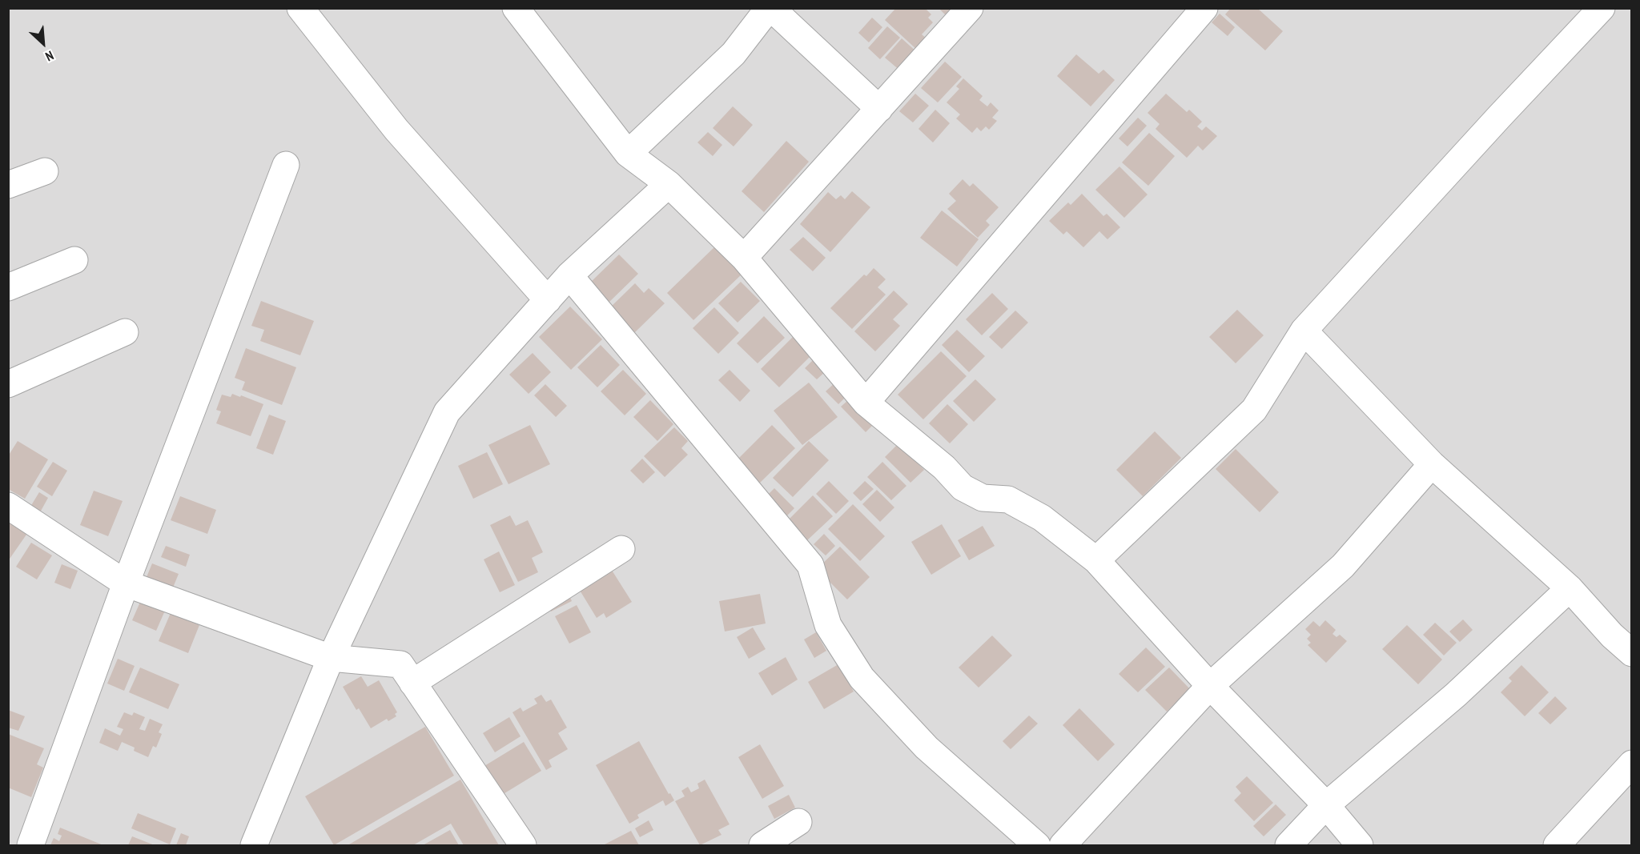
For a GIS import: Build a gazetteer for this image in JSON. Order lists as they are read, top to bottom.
{
  "north": "bottom right"
}
